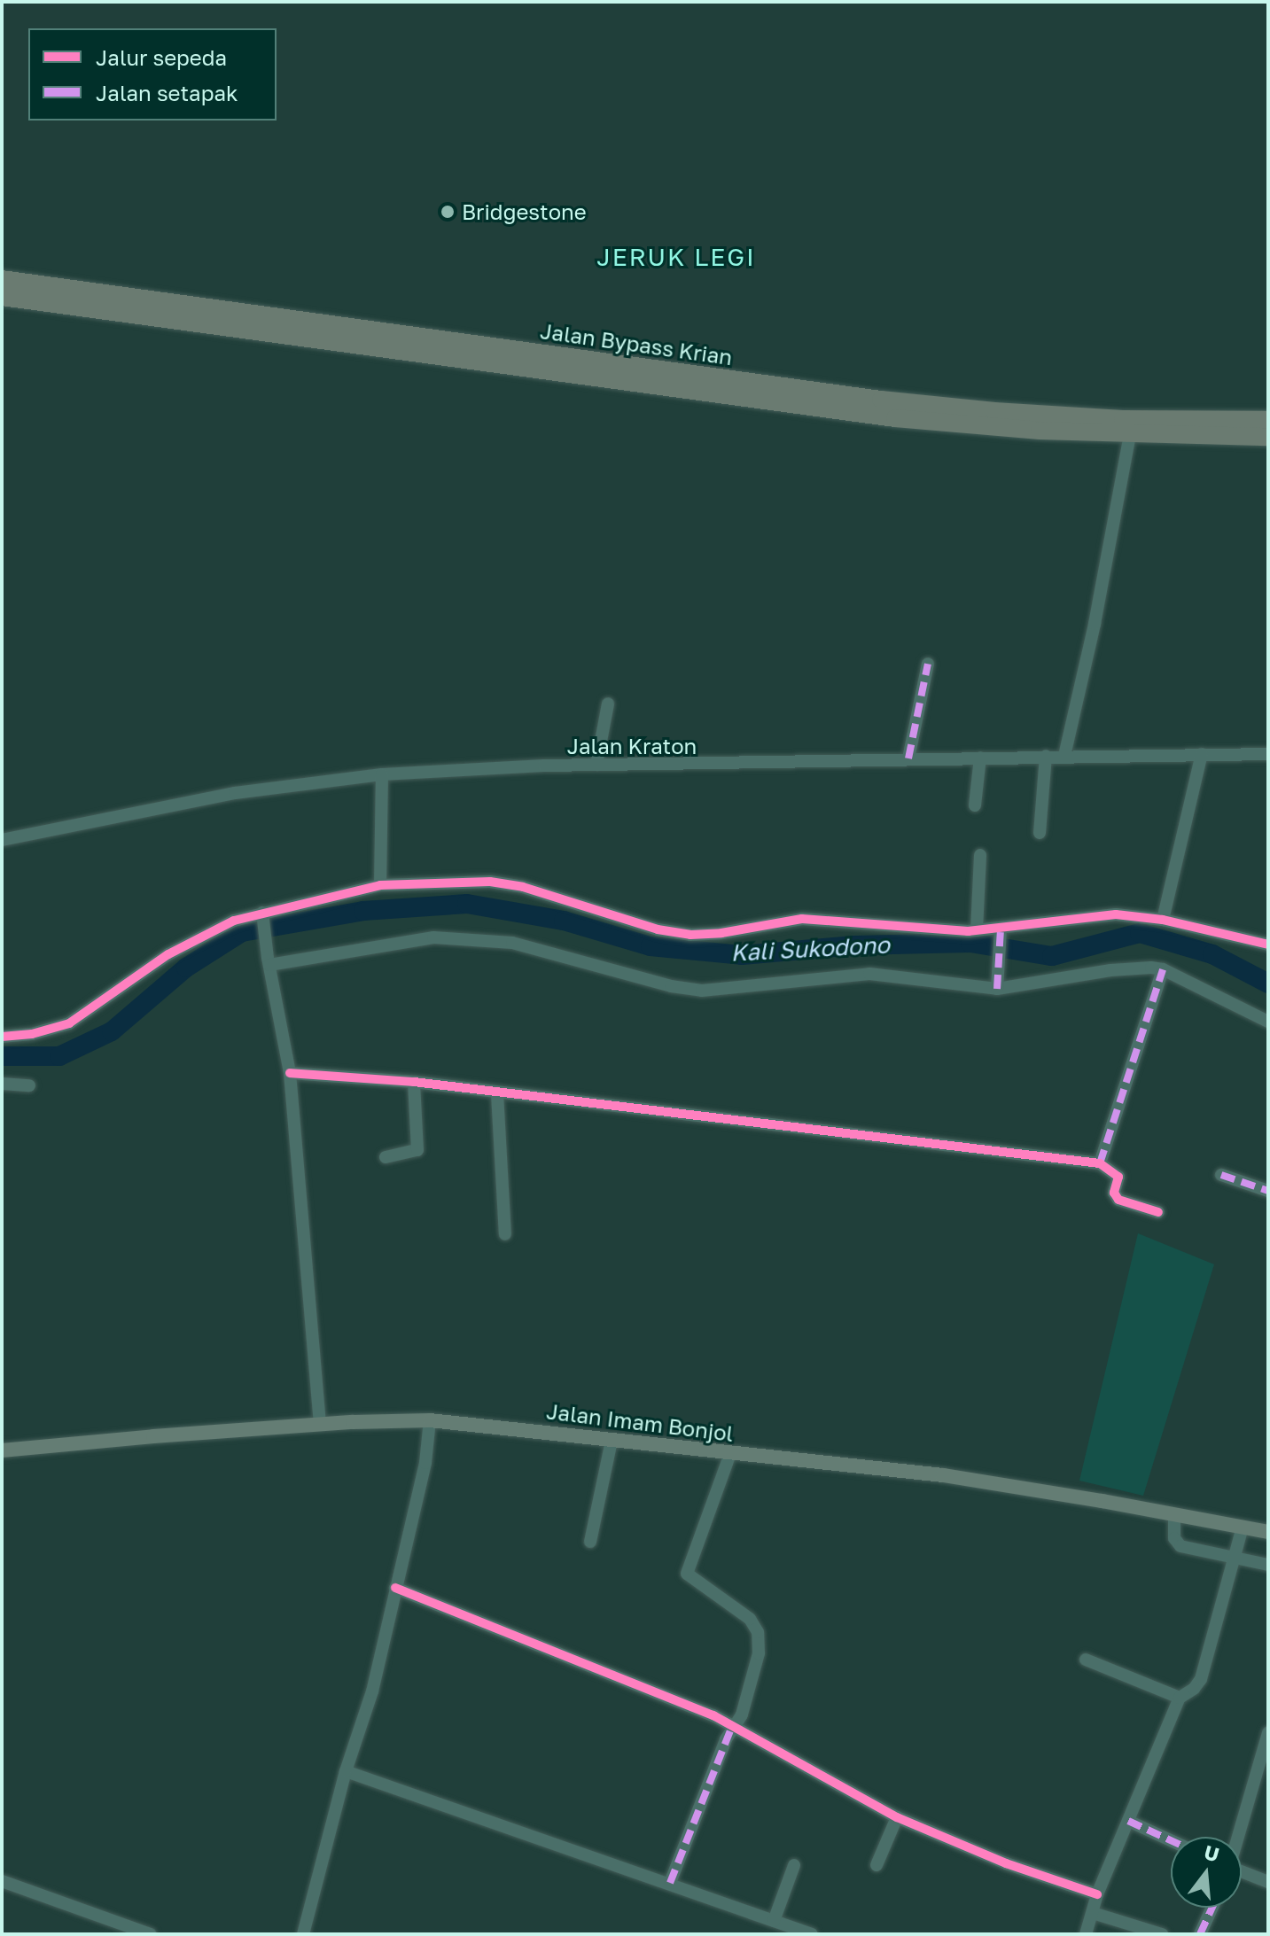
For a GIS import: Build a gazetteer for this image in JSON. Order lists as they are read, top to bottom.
{
  "streets": {
    "highway": ["Jalan Bypass Krian"],
    "main road": ["Jalan Imam Bonjol"],
    "street": ["Jalan Kraton"]
  },
  "districts": ["JERUK LEGI"],
  "water": ["Kali Sukodono"],
  "places": ["Bridgestone"],
  "legend": ["Jalur sepeda", "Jalan setapak"],
  "north": "top"
}
